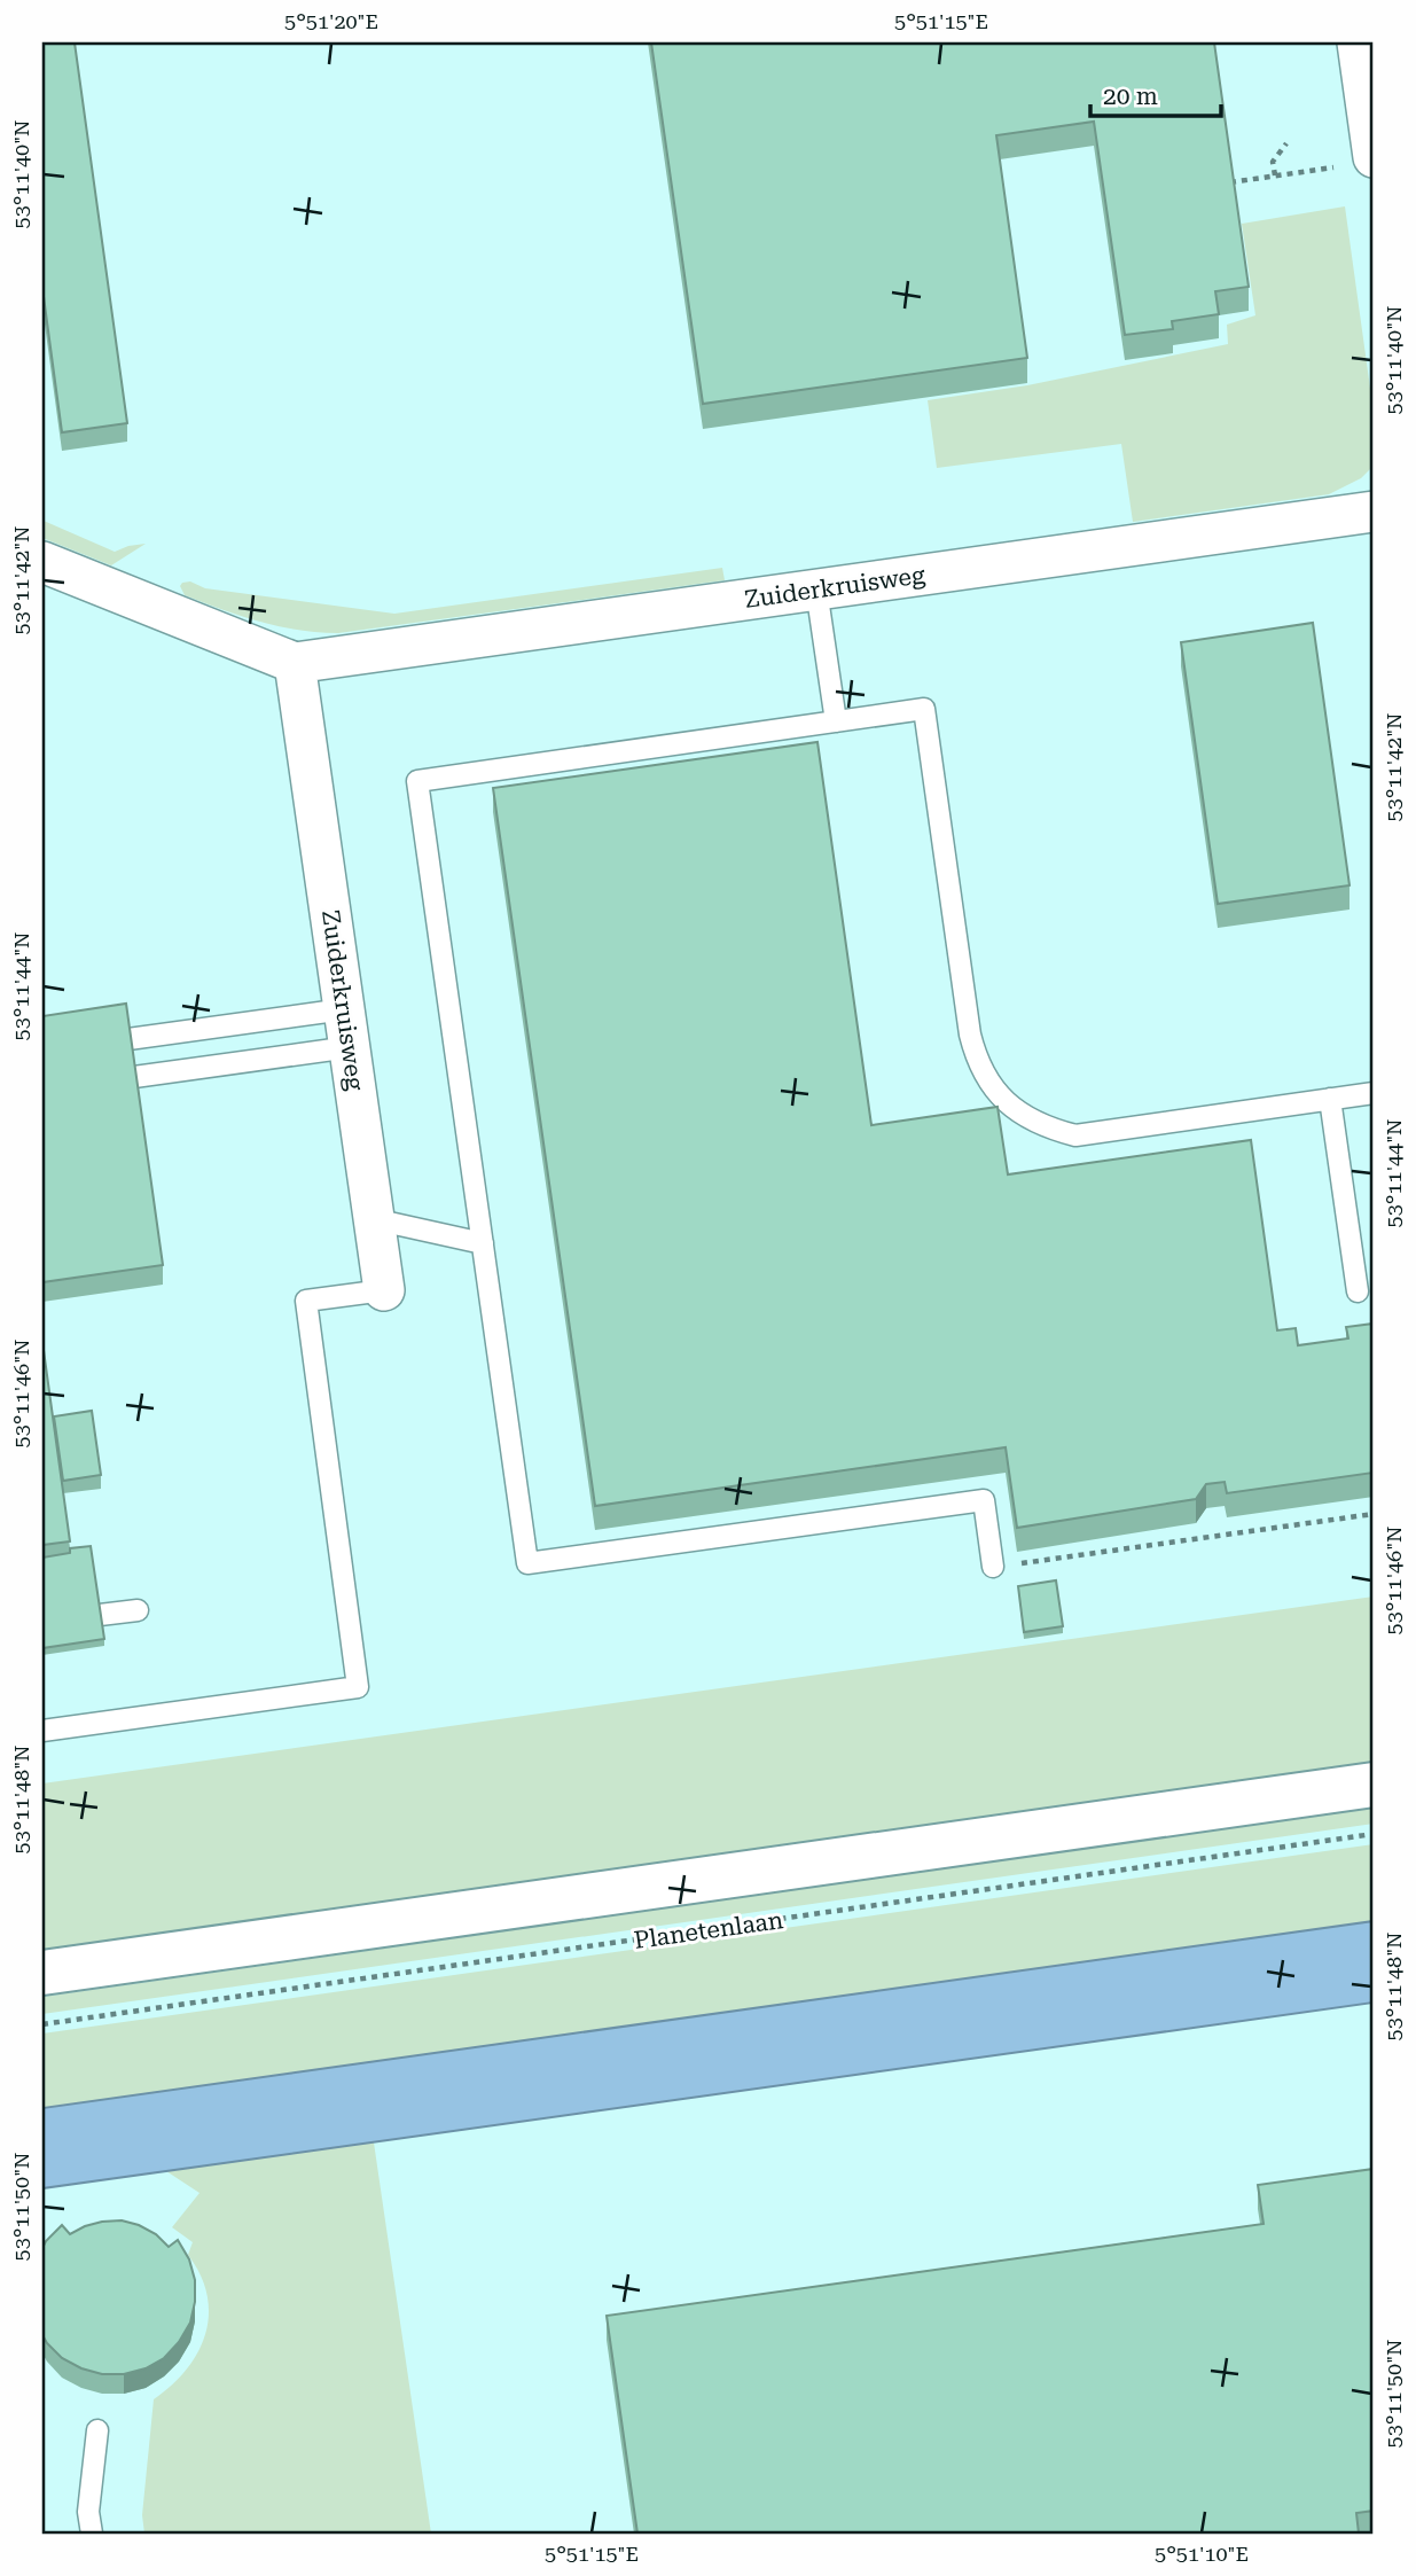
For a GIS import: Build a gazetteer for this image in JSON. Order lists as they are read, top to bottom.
{
  "streets": {
    "street": ["Zuiderkruisweg"],
    "path": ["Planetenlaan"]
  },
  "scale_bar": "20 m",
  "coordinates": [
    "5°51'20\"E",
    "5°51'15\"E",
    "53°11'40\"N",
    "53°11'42\"N",
    "53°11'44\"N",
    "53°11'46\"N",
    "53°11'48\"N",
    "53°11'50\"N",
    "5°51'10\"E"
  ]
}
